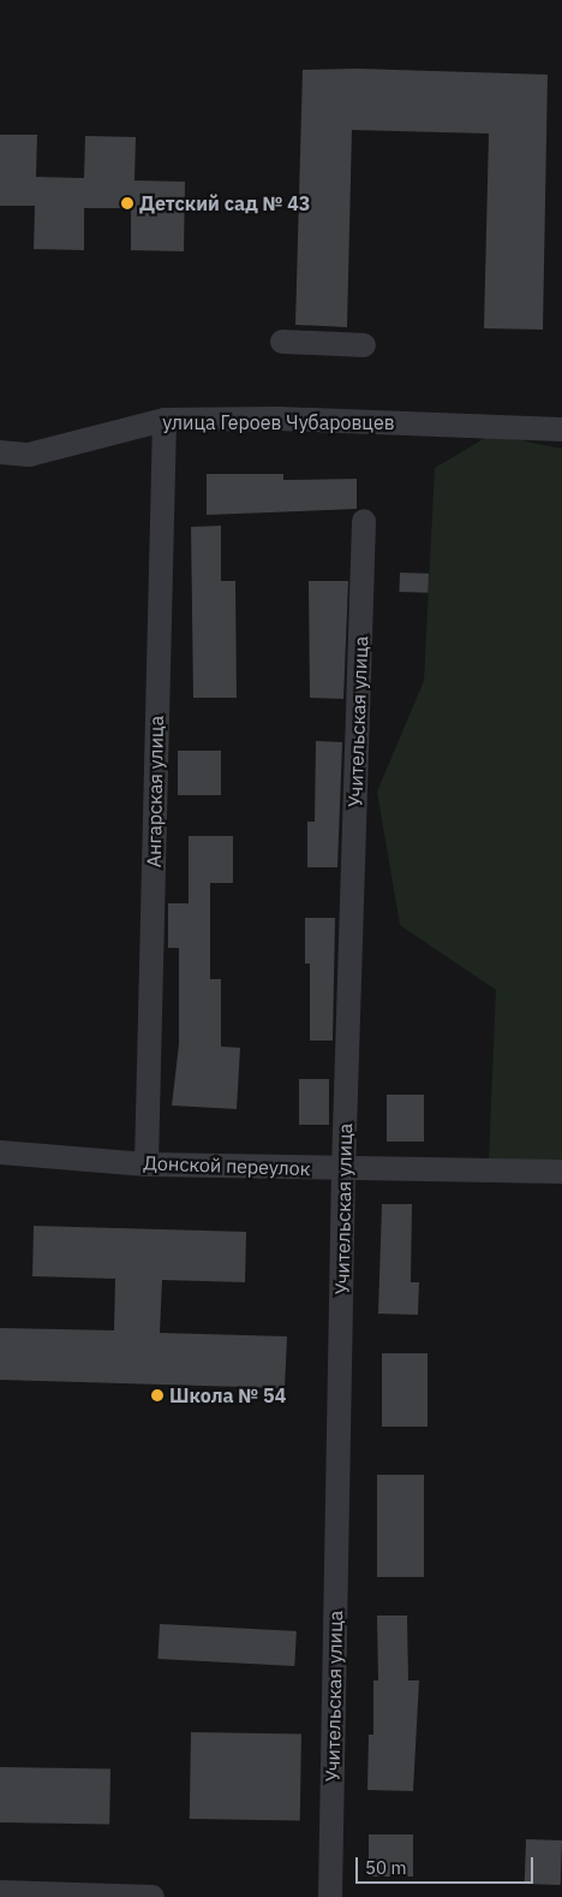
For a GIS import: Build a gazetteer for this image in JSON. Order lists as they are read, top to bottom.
{
  "streets": {
    "street": [
      "улица Героев Чубаровцев",
      "Учительская улица",
      "Ангарская улица",
      "Донской переулок"
    ]
  },
  "crossings": [
    ["улица Героев Чубаровцев", "Ангарская улица"],
    ["Учительская улица", "Донской переулок"],
    ["Ангарская улица", "Донской переулок"]
  ],
  "places": ["Детский сад № 43", "Школа № 54"],
  "scale_bar": "50 m"
}
